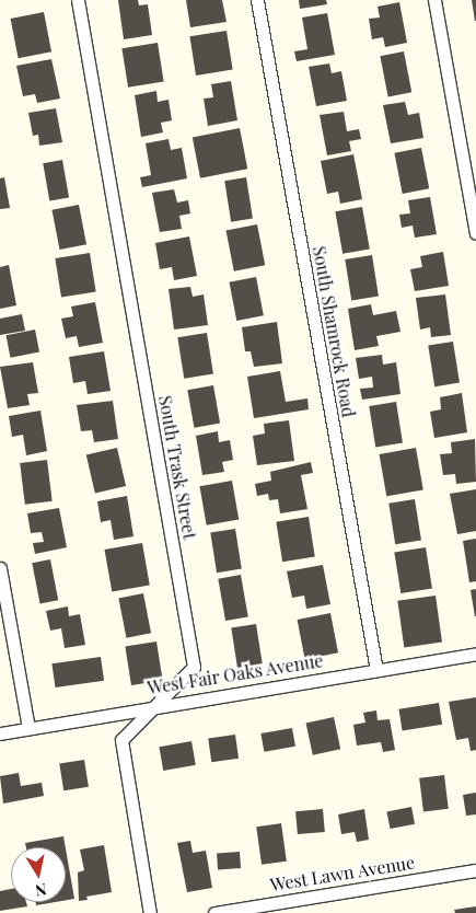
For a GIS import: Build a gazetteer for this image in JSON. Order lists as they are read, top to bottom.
{
  "streets": {
    "street": [
      "South Shamrock Road",
      "South Trask Street",
      "West Fair Oaks Avenue",
      "West Lawn Avenue"
    ]
  },
  "crossings": [
    ["South Shamrock Road", "West Fair Oaks Avenue"],
    ["South Trask Street", "West Fair Oaks Avenue"]
  ],
  "north": "bottom"
}
